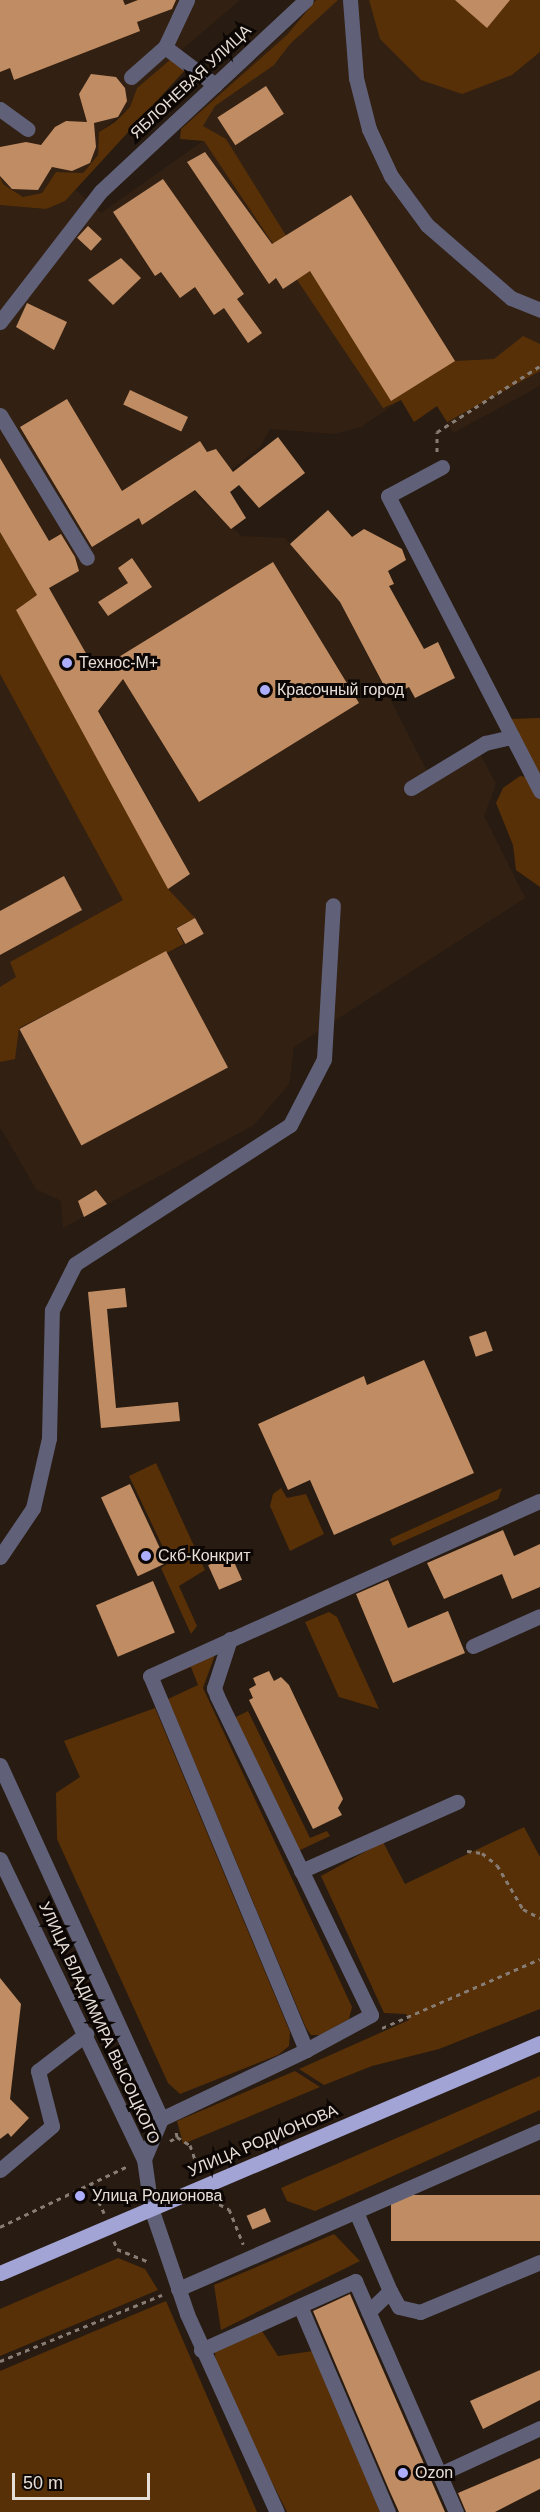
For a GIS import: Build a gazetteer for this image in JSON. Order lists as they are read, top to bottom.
{
  "streets": {
    "main road": ["УЛИЦА РОДИОНОВА"],
    "street": ["ЯБЛОНЕВАЯ УЛИЦА", "УЛИЦА ВЛАДИМИРА ВЫСОЦКОГО"]
  },
  "crossings": [
    ["УЛИЦА ВЛАДИМИРА ВЫСОЦКОГО", "УЛИЦА РОДИОНОВА"]
  ],
  "places": [
    "Технос-М+",
    "Красочный город",
    "Скб-Конкрит",
    "Улица Родионова",
    "Ozon"
  ],
  "scale_bar": "50 m"
}
